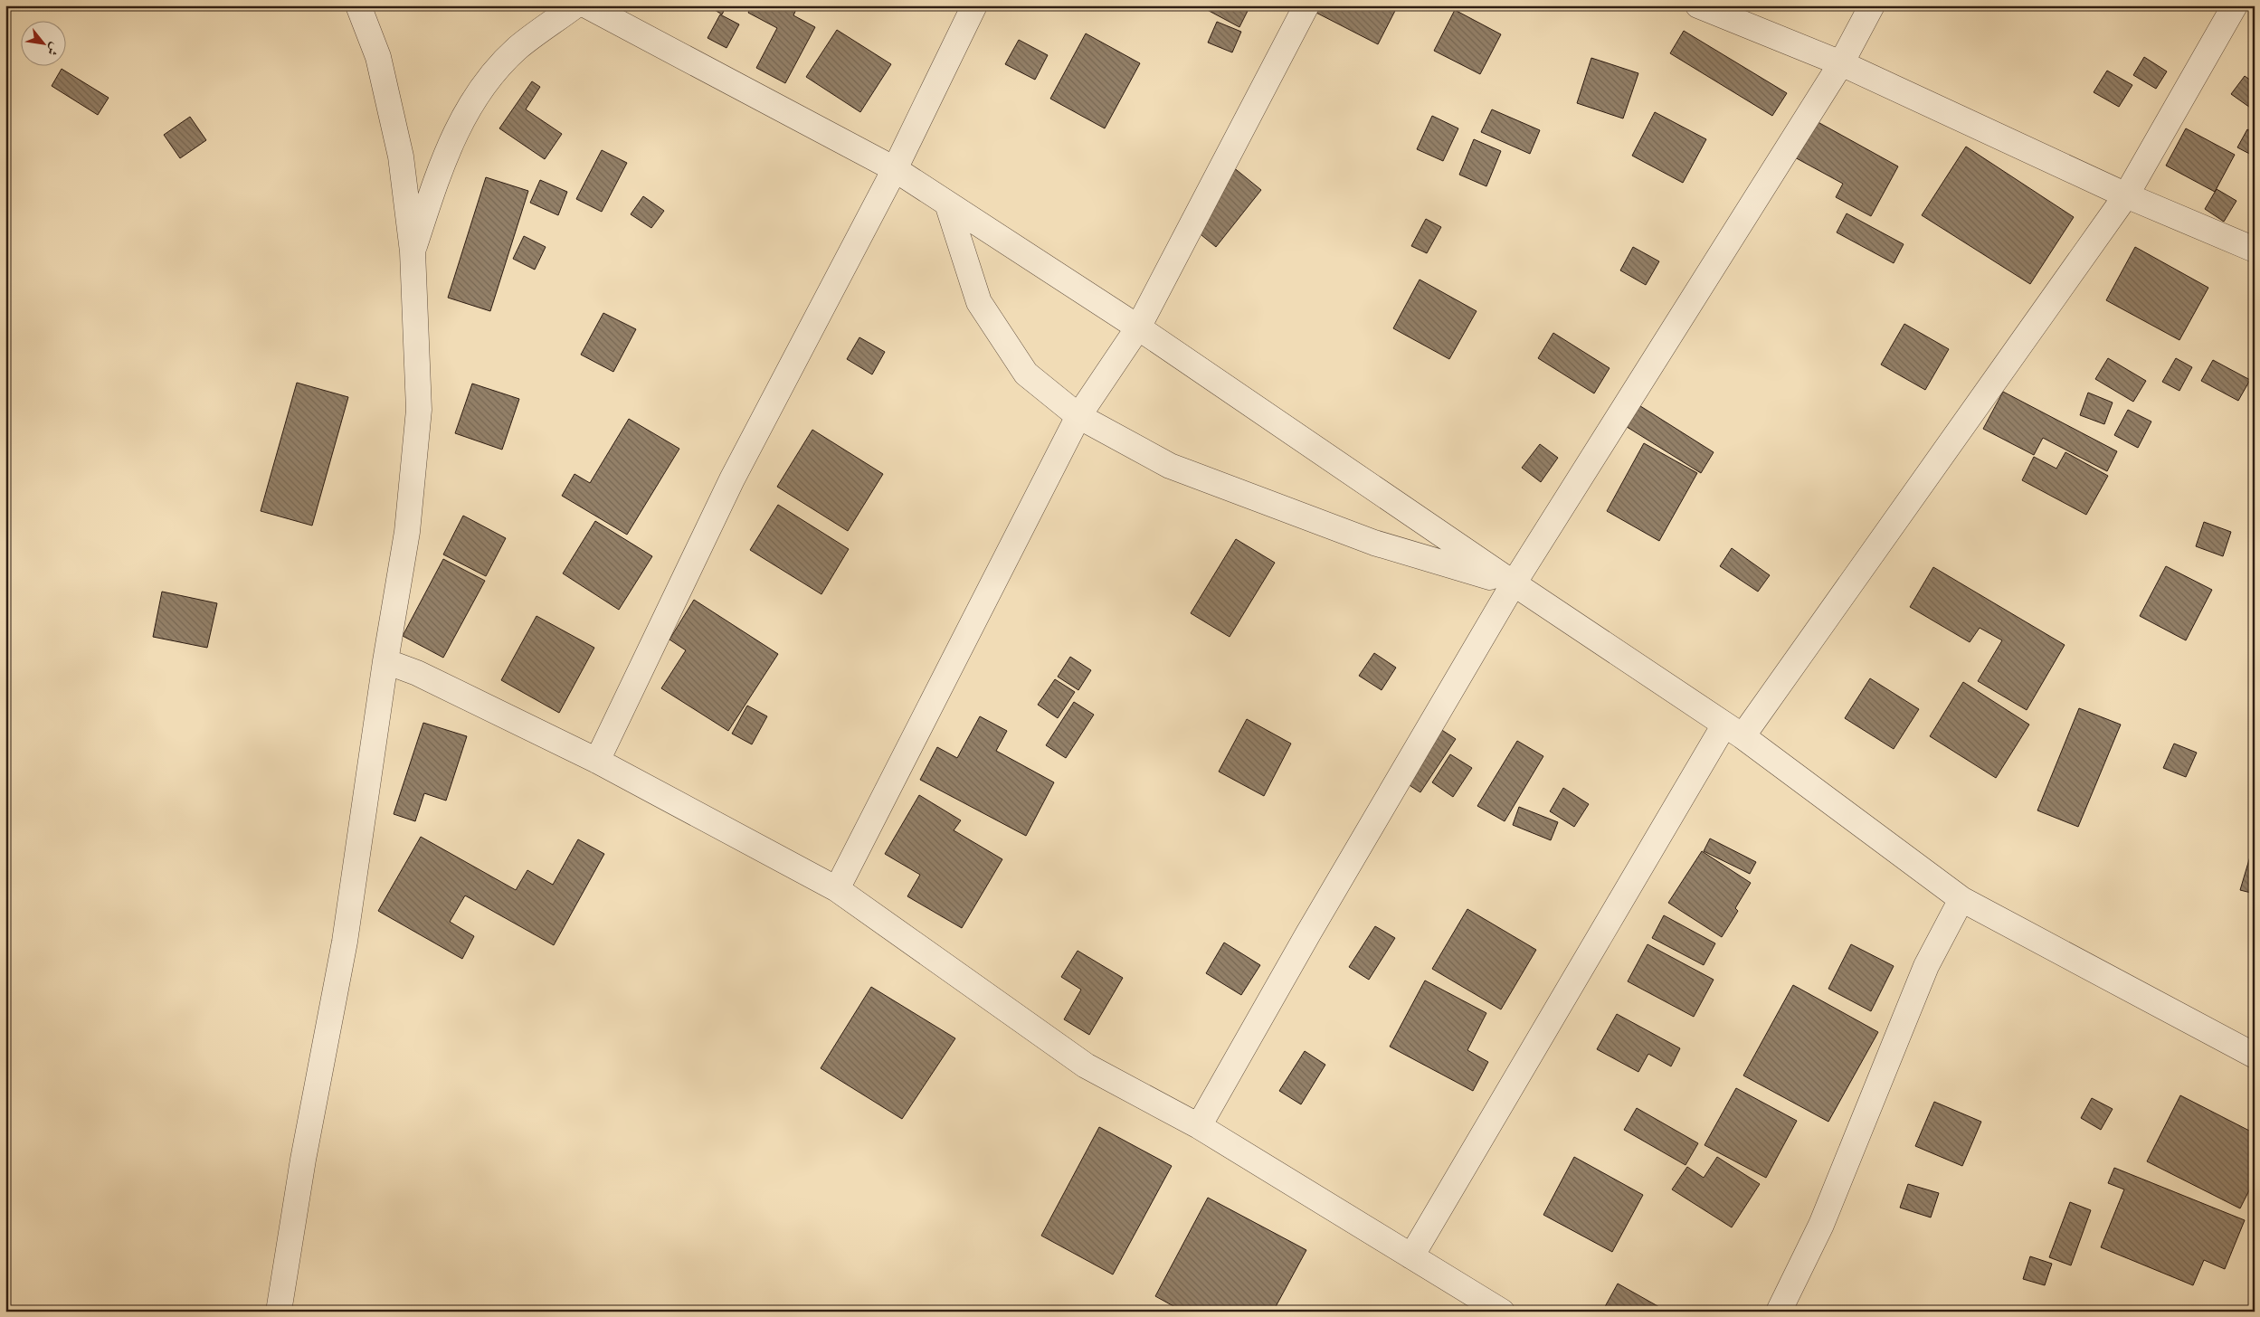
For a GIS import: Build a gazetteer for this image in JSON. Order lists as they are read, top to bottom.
{
  "north": "bottom right"
}
